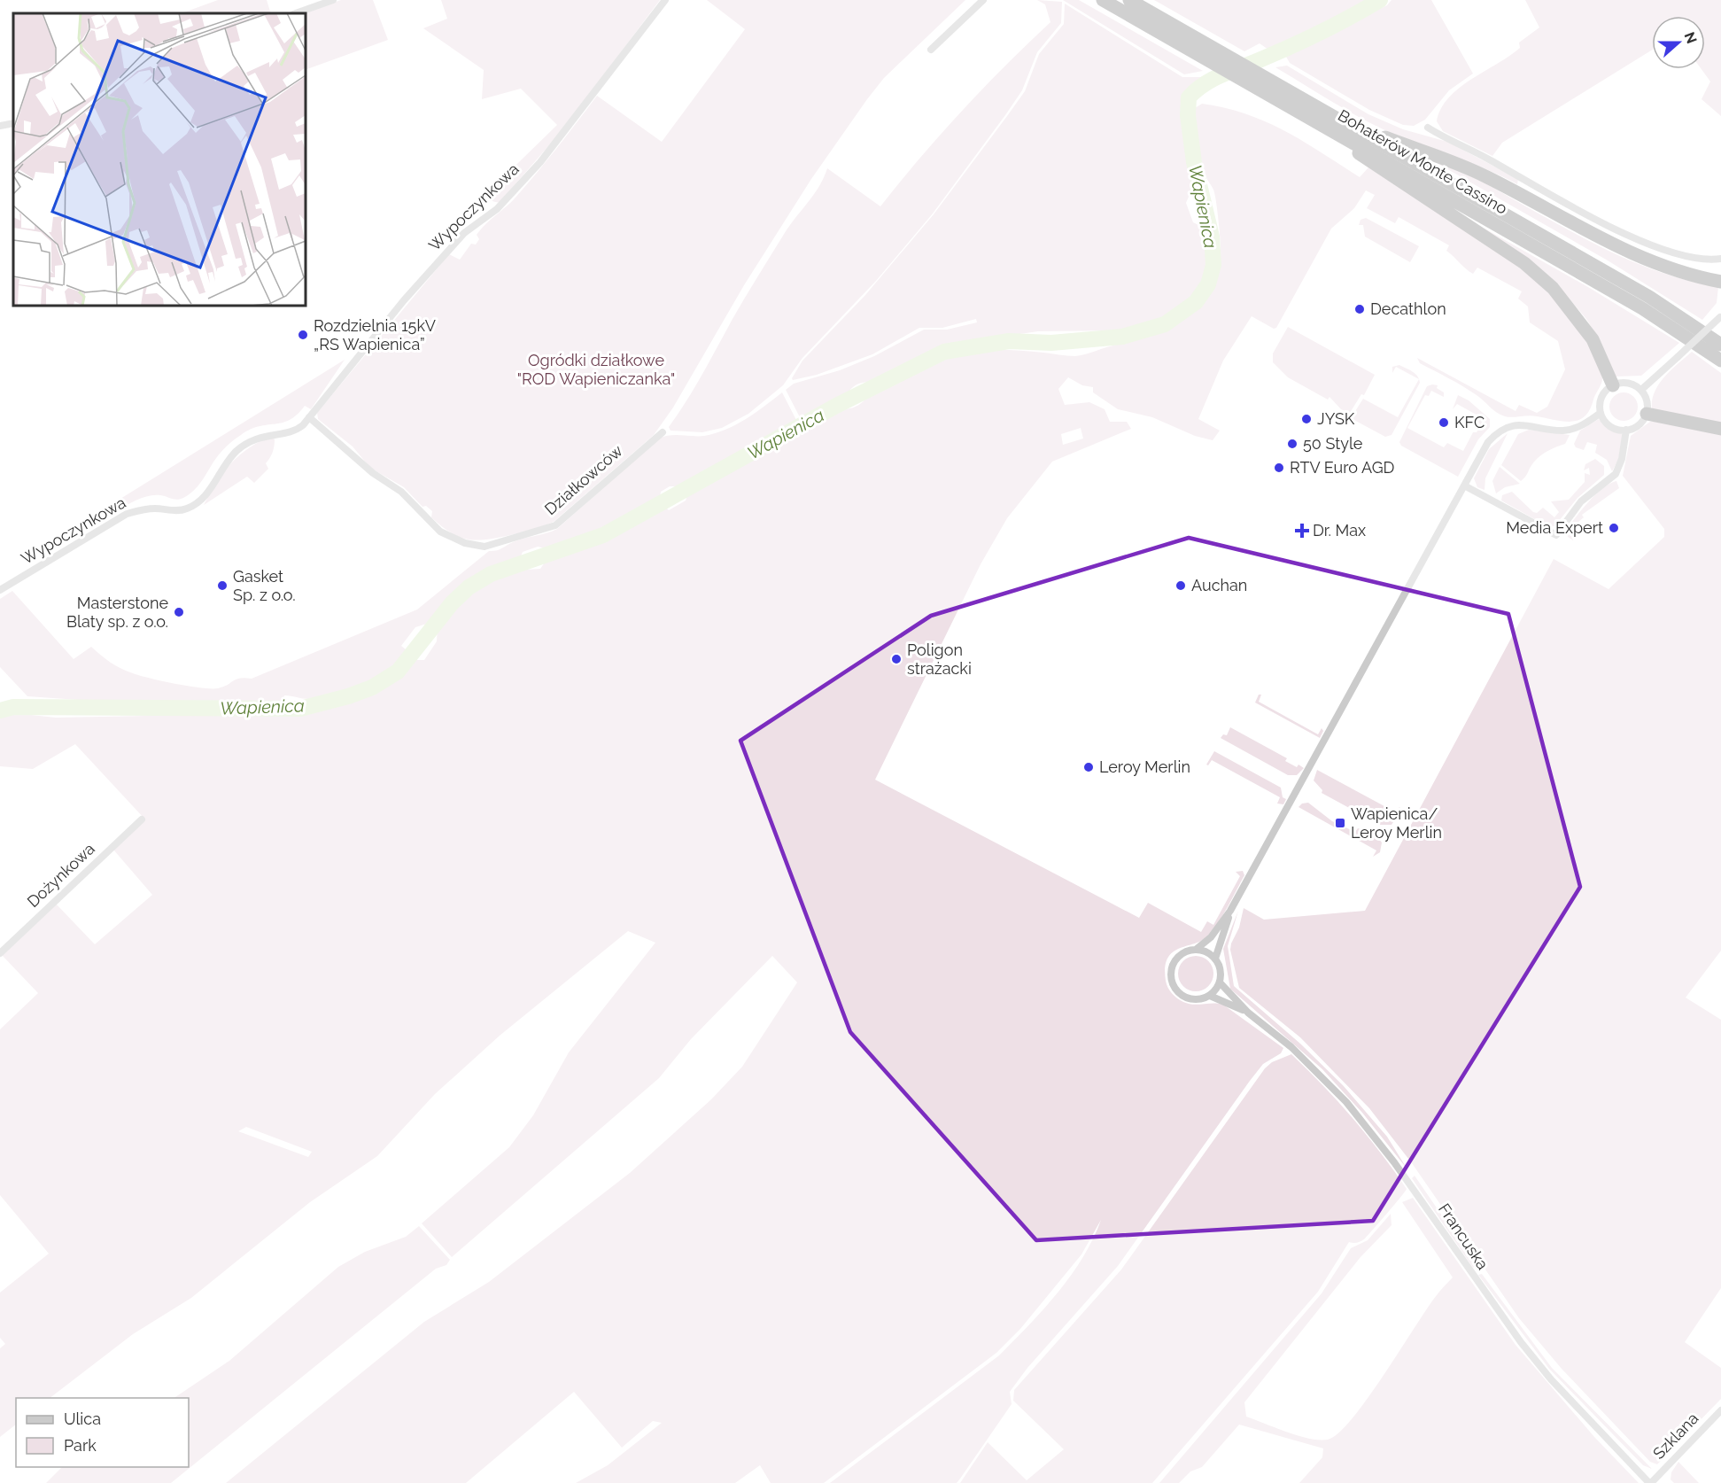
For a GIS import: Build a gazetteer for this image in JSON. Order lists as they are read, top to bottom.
{
  "streets": {
    "highway": ["Bohaterów Monte Cassino"],
    "street": [
      "Wypoczynkowa",
      "Działkowców",
      "Dożynkowa",
      "Francuska",
      "Szklana"
    ]
  },
  "crossings": [
    ["Wypoczynkowa", "Działkowców"],
    ["Francuska", "Szklana"]
  ],
  "water": ["Wapienica"],
  "parks": ["Ogródki działkowe \"ROD Wapieniczanka\""],
  "places": {
    "other": [
      "Decathlon",
      "Rozdzielnia 15kV „RS Wapienica”",
      "JYSK",
      "KFC",
      "50 Style",
      "RTV Euro AGD",
      "Media Expert",
      "Gasket Sp. z o.o.",
      "Auchan",
      "Masterstone Blaty sp. z o.o.",
      "Poligon strażacki",
      "Leroy Merlin"
    ],
    "health": ["Dr. Max"],
    "transit": ["Wapienica/ Leroy Merlin"]
  },
  "legend": ["Ulica", "Park"],
  "north": "right"
}
